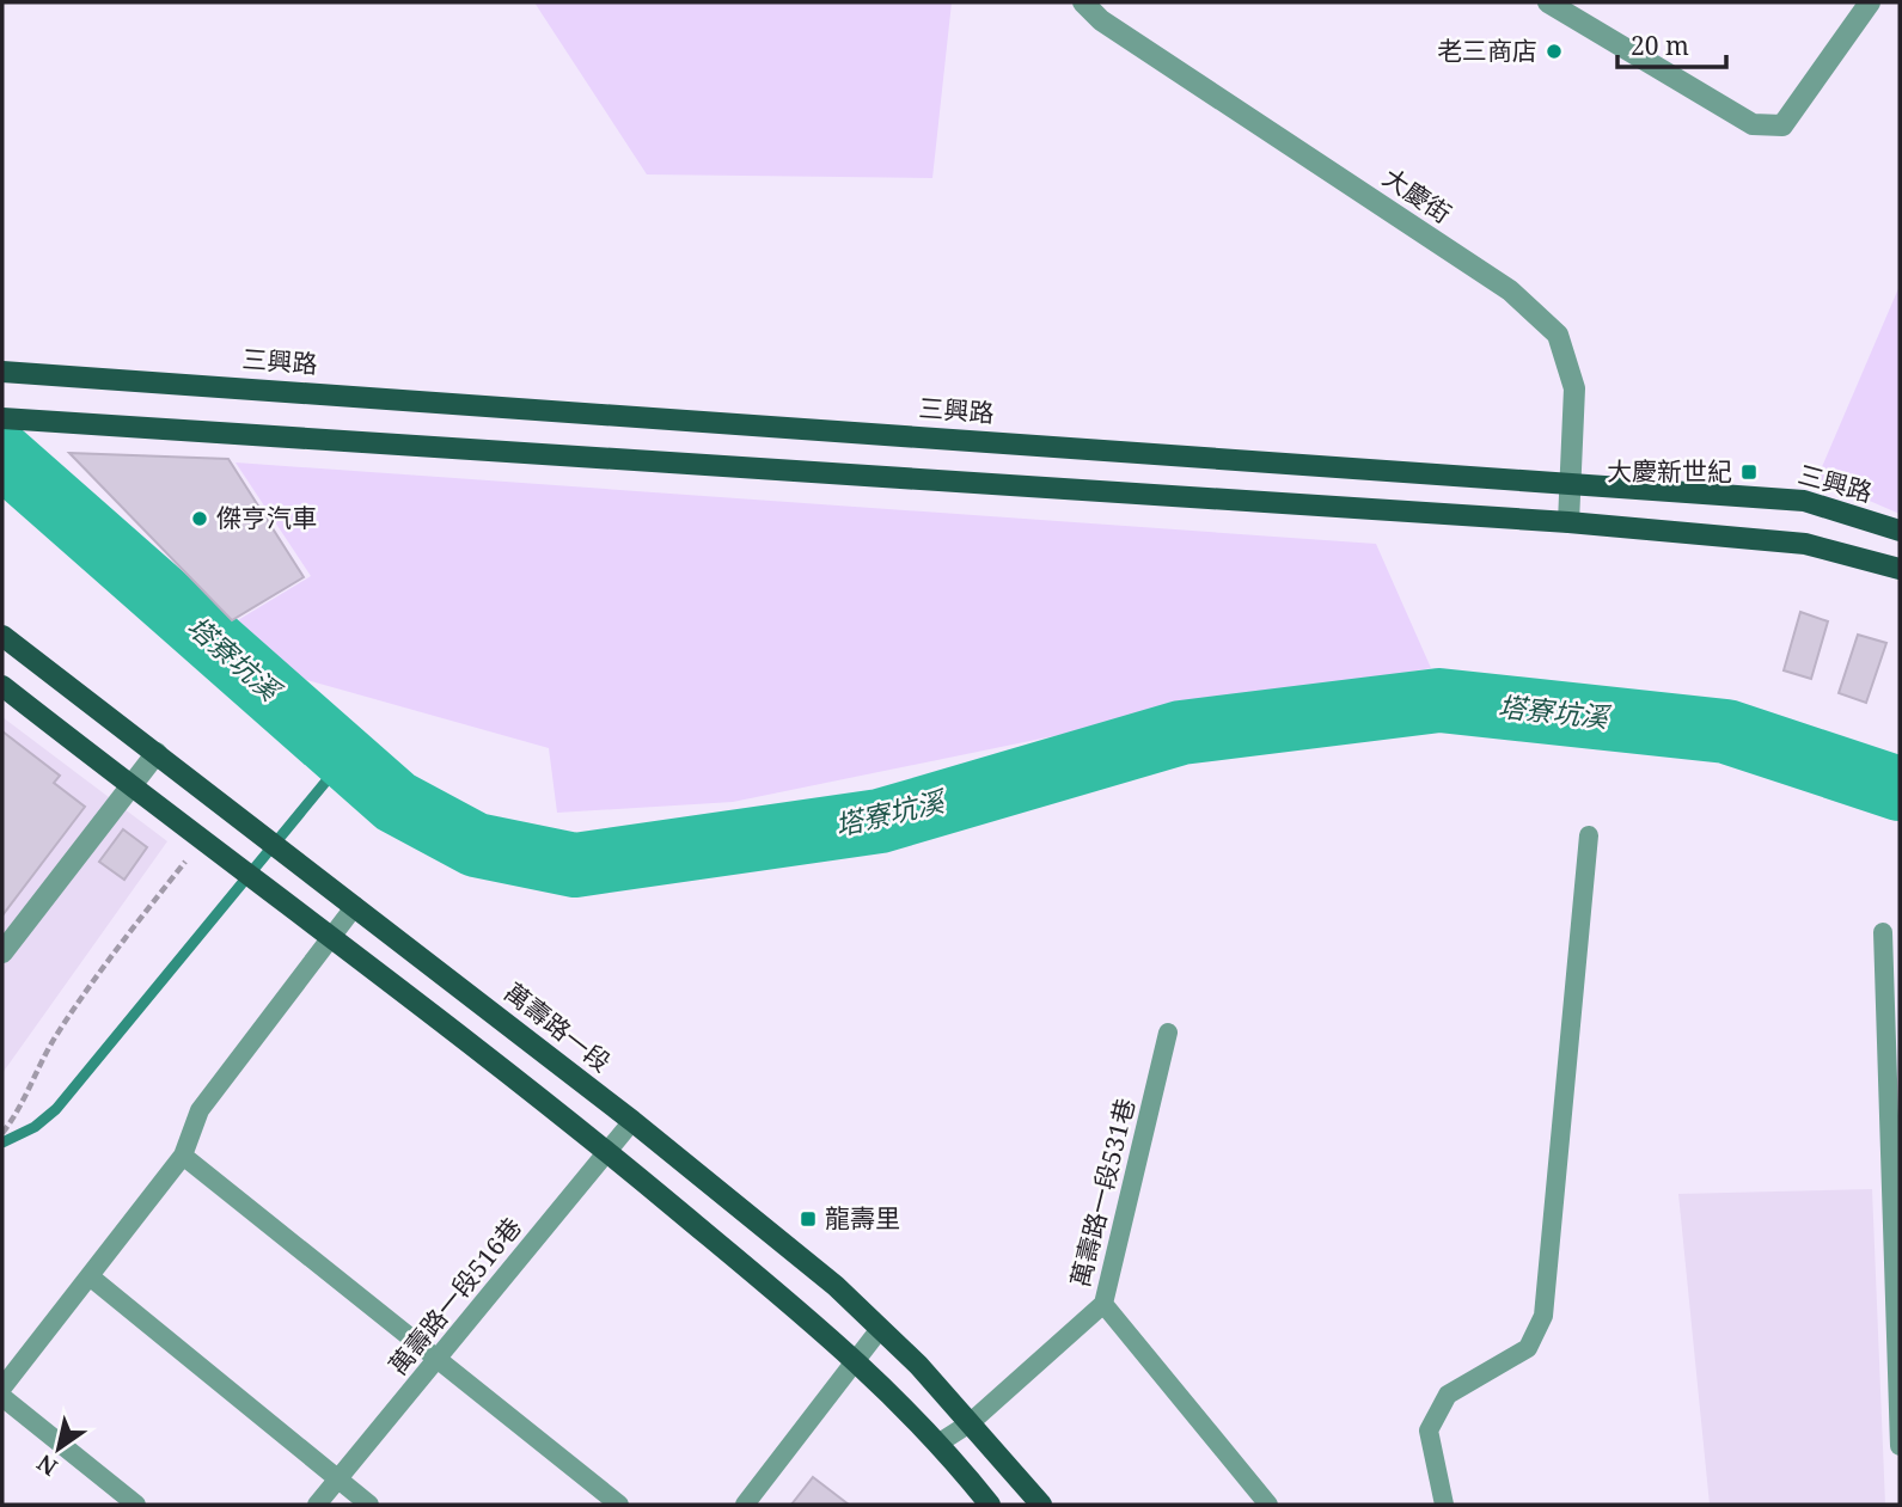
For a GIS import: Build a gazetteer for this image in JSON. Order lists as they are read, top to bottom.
{
  "streets": {
    "main road": ["三興路", "萬壽路一段"],
    "street": ["大慶街"],
    "lane": ["萬壽路一段531巷", "萬壽路一段516巷"]
  },
  "crossings": [
    ["大慶街", "三興路"],
    ["萬壽路一段", "萬壽路一段531巷"],
    ["萬壽路一段", "萬壽路一段516巷"]
  ],
  "water": ["塔寮坑溪"],
  "places": {
    "other": ["老三商店", "傑亨汽車"],
    "transit": ["大慶新世紀", "龍壽里"]
  },
  "scale_bar": "20 m",
  "north": "bottom left"
}
